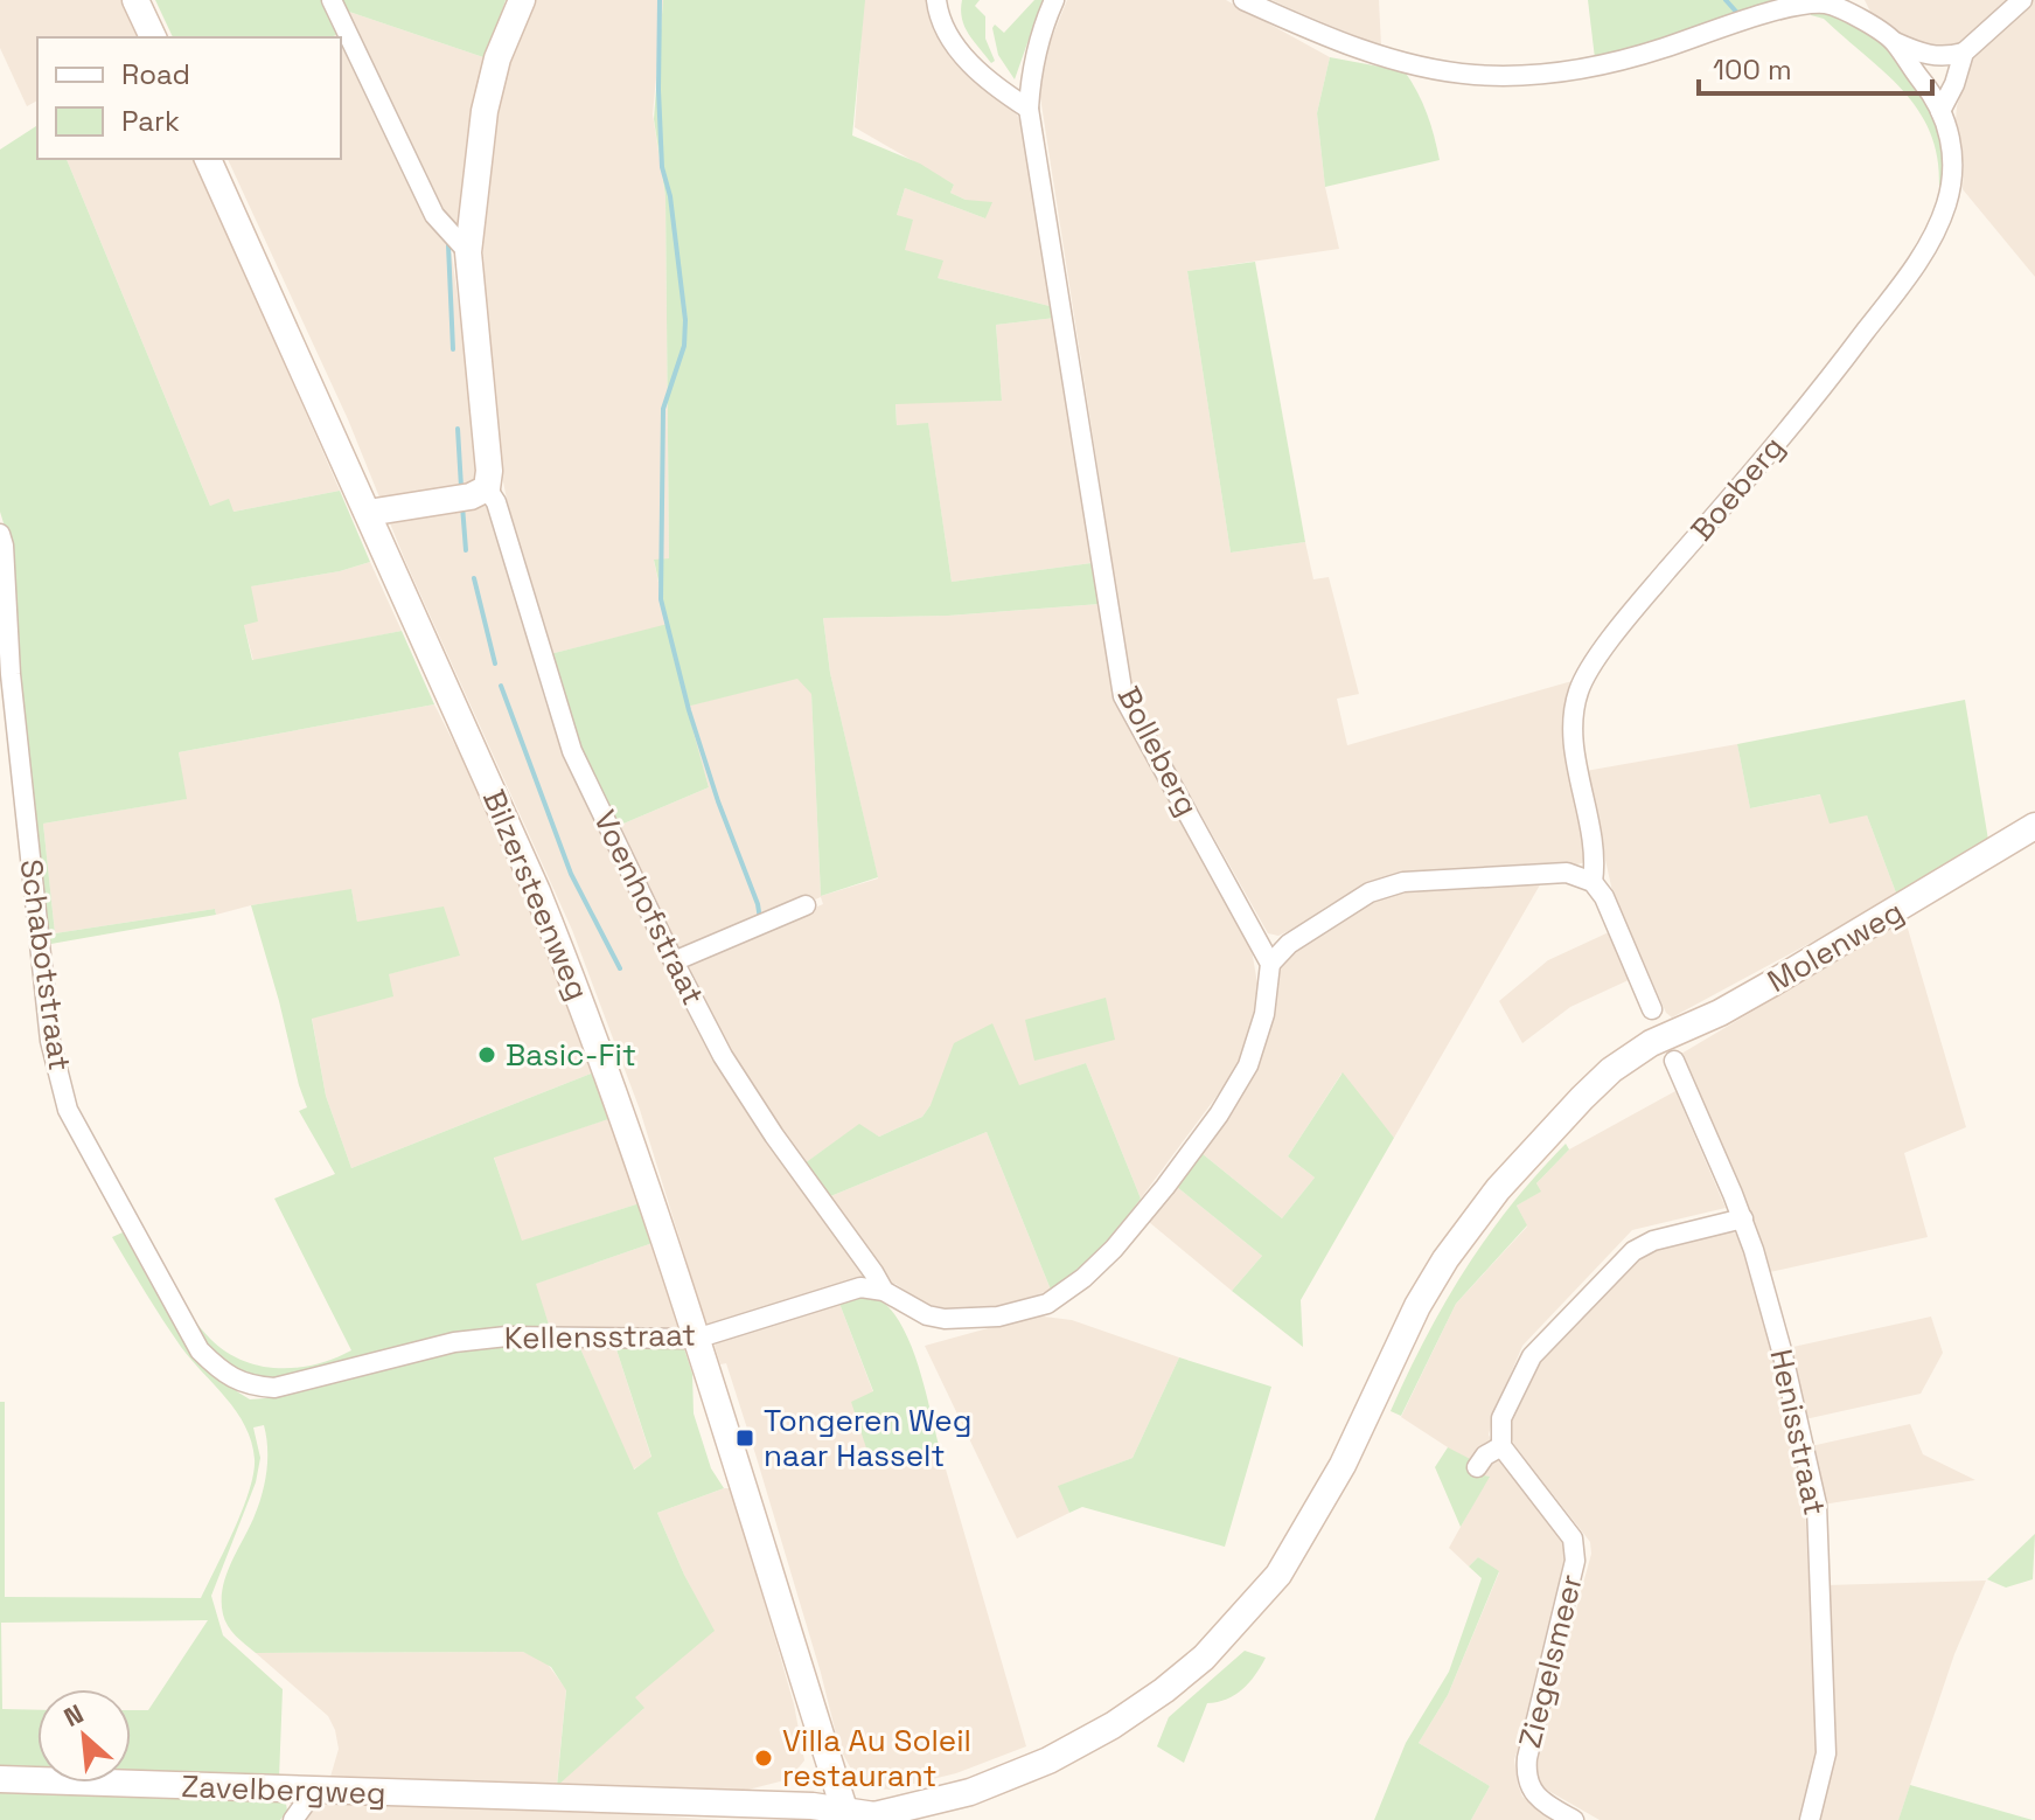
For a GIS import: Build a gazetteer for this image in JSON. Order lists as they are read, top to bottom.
{
  "streets": {
    "main road": ["Bilzersteenweg", "Molenweg", "Zavelbergweg"],
    "street": [
      "Boeberg",
      "Bolleberg",
      "Voenhofstraat",
      "Schabotstraat",
      "Kellensstraat",
      "Henisstraat",
      "Ziegelsmeer"
    ]
  },
  "crossings": [
    ["Bilzersteenweg", "Kellensstraat"],
    ["Bilzersteenweg", "Zavelbergweg"],
    ["Voenhofstraat", "Kellensstraat"],
    ["Molenweg", "Zavelbergweg"],
    ["Schabotstraat", "Kellensstraat"]
  ],
  "places": {
    "other": ["Basic-Fit", "Villa Au Soleil restaurant"],
    "transit": ["Tongeren Weg naar Hasselt"]
  },
  "legend": ["Road", "Park"],
  "scale_bar": "100 m",
  "north": "top left"
}
